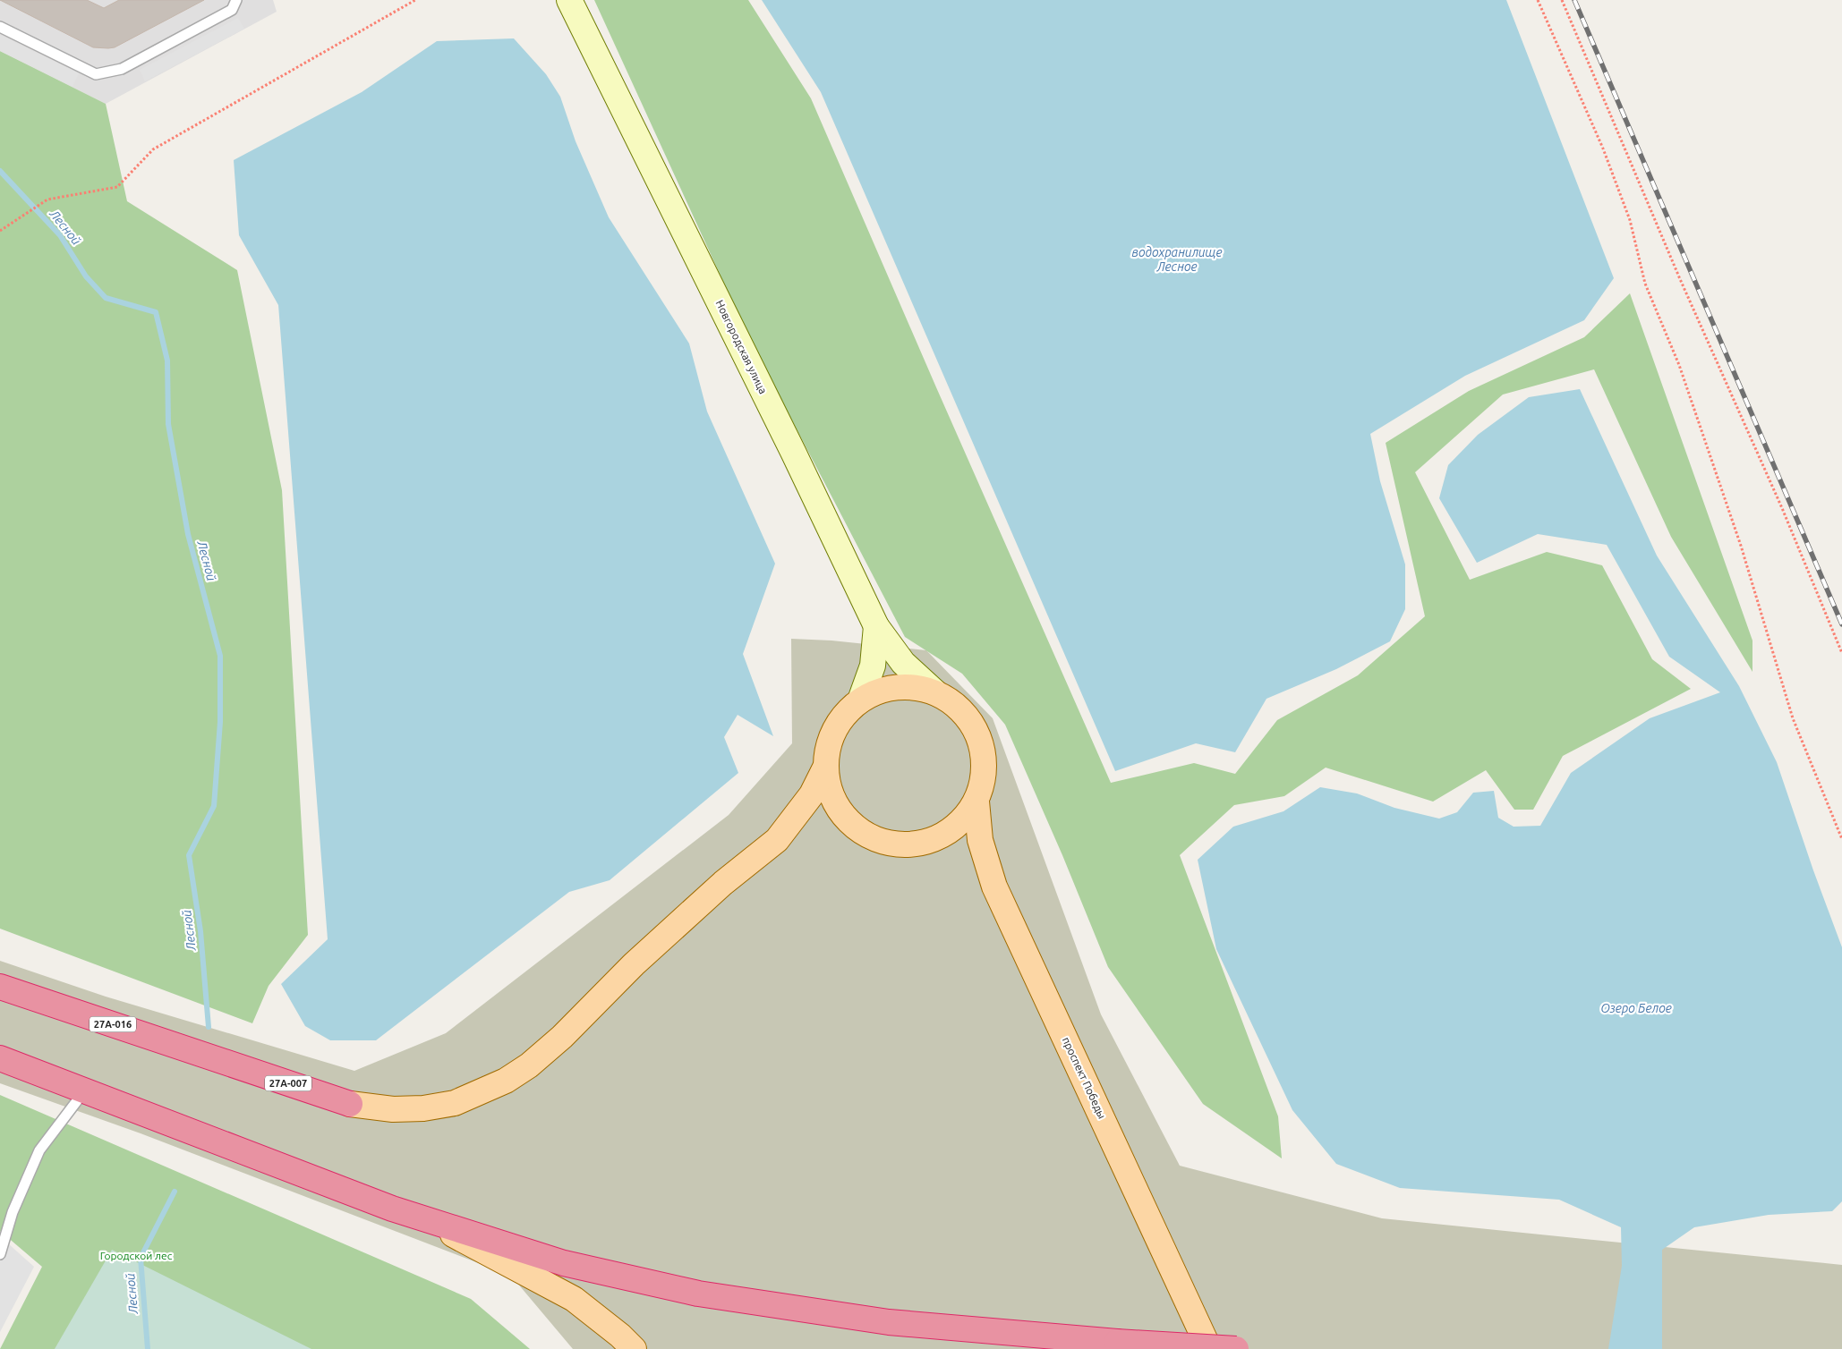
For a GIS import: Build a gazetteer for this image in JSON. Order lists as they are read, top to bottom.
{
  "streets": {
    "highway": ["27А-016", "27А-007"],
    "main road": ["проспект Победы"],
    "street": ["Новгородская улица"]
  },
  "crossings": [
    ["Новгородская улица", "проспект Победы"],
    ["27А-016", "27А-007"]
  ],
  "water": ["Лесной", "водохранилище Лесное", "Озеро Белое"],
  "parks": ["Городской лес"]
}
